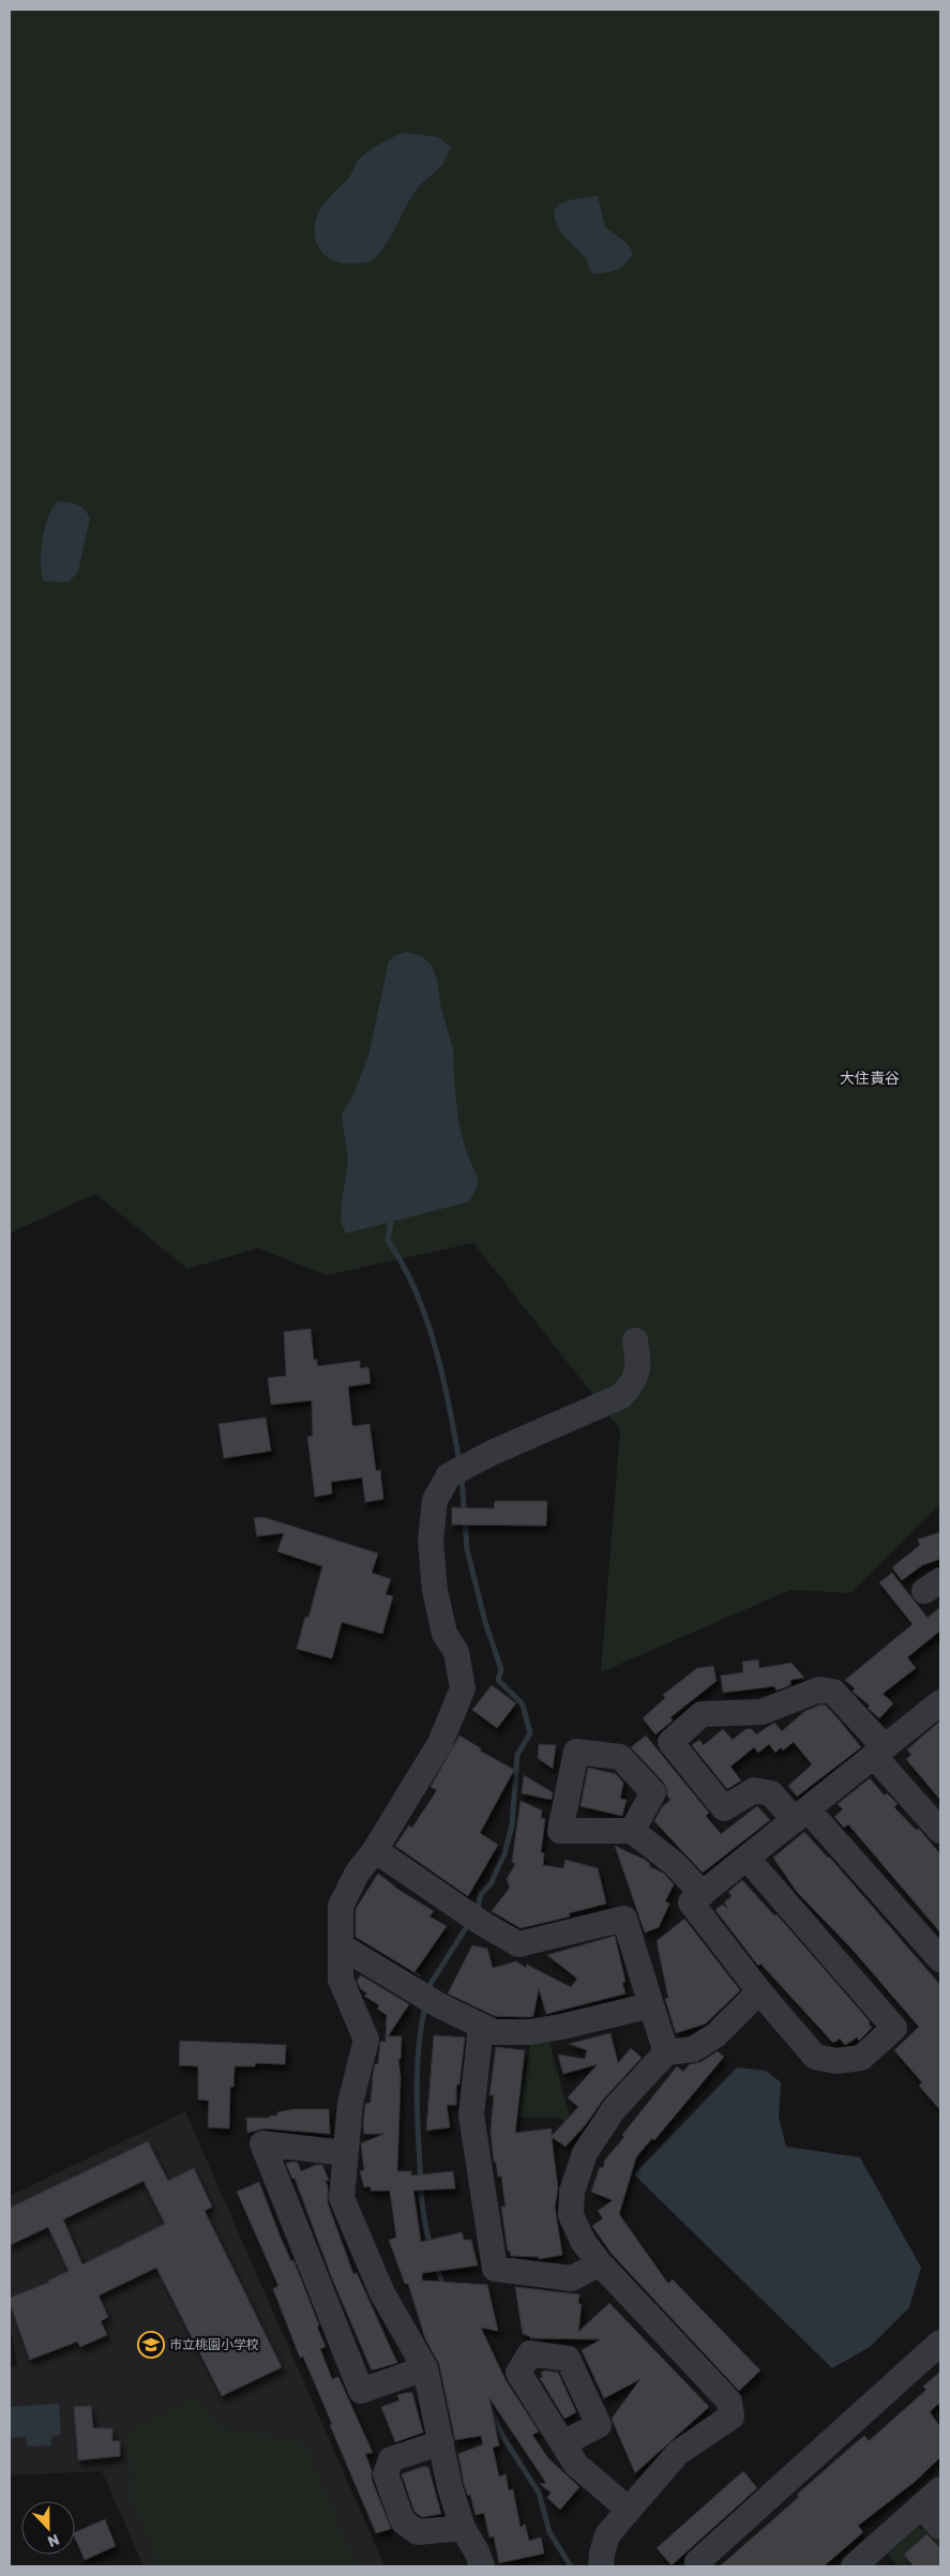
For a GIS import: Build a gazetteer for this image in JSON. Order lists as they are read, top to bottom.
{
  "districts": ["大住責谷"],
  "places": {
    "school or university": ["市立桃園小学校"]
  },
  "north": "bottom"
}
